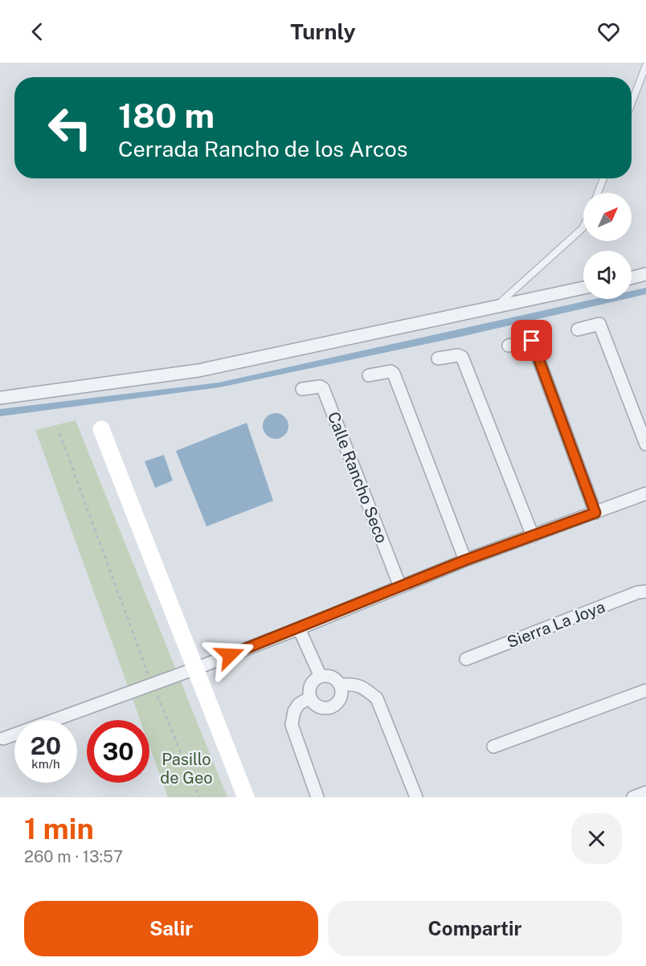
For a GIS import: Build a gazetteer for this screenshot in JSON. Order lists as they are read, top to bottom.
{
  "streets": {
    "street": ["Calle Rancho Seco", "Sierra La Joya"]
  },
  "parks": ["Pasillo de Geo"],
  "north": "top right",
  "page": {
    "header": "Turnly",
    "turn": ["180 m", "Cerrada Rancho de los Arcos"],
    "speed": "20 km/h",
    "limit": "30",
    "heading": ["1 min", "260 m · 13:57"],
    "buttons": ["Salir", "Compartir"]
  }
}
